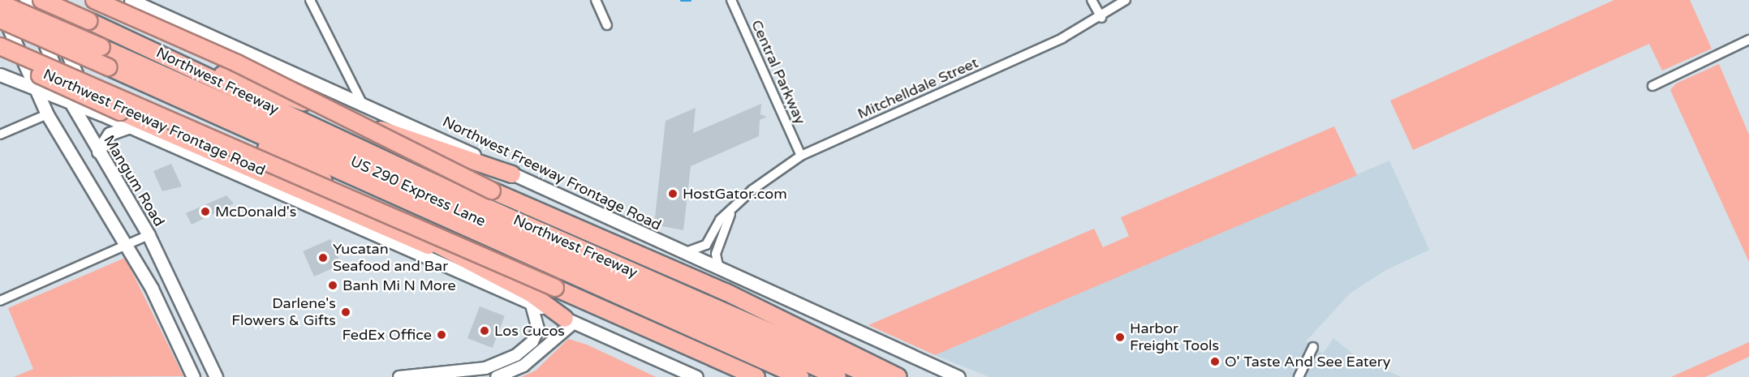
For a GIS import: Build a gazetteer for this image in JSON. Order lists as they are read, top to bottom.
{
  "streets": {
    "highway": ["Northwest Freeway", "US 290 Express Lane"],
    "main road": ["Northwest Freeway Frontage Road", "Mangum Road"],
    "street": ["Central Parkway", "Mitchelldale Street"]
  },
  "crossings": [
    ["Central Parkway", "Mitchelldale Street"],
    ["Mitchelldale Street", "Northwest Freeway Frontage Road"],
    ["Northwest Freeway Frontage Road", "Mangum Road"]
  ],
  "places": [
    "HostGator.com",
    "McDonald's",
    "Yucatan Seafood and Bar",
    "Banh Mi N More",
    "Darlene's Flowers & Gifts",
    "Los Cucos",
    "FedEx Office",
    "Harbor Freight Tools",
    "O' Taste And See Eatery"
  ]
}
